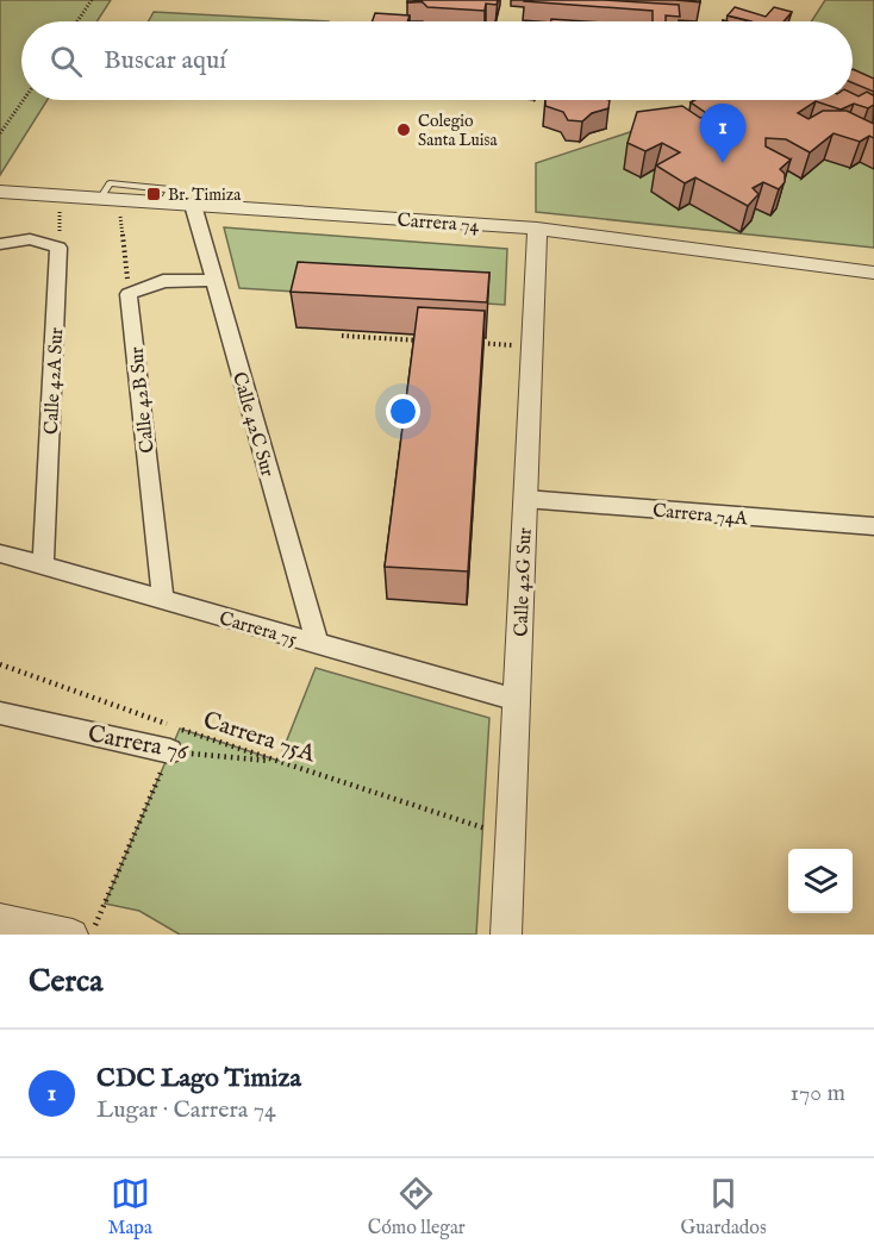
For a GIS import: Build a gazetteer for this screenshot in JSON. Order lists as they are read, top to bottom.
{
  "streets": {
    "street": [
      "Carrera 74",
      "Calle 42A Sur",
      "Calle 42B Sur",
      "Calle 42C Sur",
      "Carrera 74A",
      "Calle 42G Sur",
      "Carrera 75",
      "Carrera 76"
    ],
    "path": ["Carrera 75A"]
  },
  "crossings": [
    ["Carrera 74", "Calle 42C Sur"],
    ["Carrera 74", "Calle 42G Sur"],
    ["Calle 42A Sur", "Carrera 75"],
    ["Calle 42B Sur", "Carrera 75"],
    ["Calle 42C Sur", "Carrera 75"],
    ["Carrera 74A", "Calle 42G Sur"],
    ["Calle 42G Sur", "Carrera 75"],
    ["Calle 42G Sur", "Carrera 75A"],
    ["Carrera 75A", "Carrera 76"]
  ],
  "places": {
    "other": ["Colegio Santa Luisa"],
    "transit": ["Br. Timiza"]
  },
  "page": {
    "search": "Buscar aquí",
    "pins": "1",
    "heading": "Cerca",
    "list": [
      {
        "mark": "1",
        "name": "CDC Lago Timiza",
        "note": "Lugar · Carrera 74",
        "value": "170 m"
      }
    ],
    "nav": ["Mapa", "Cómo llegar", "Guardados"]
  }
}
